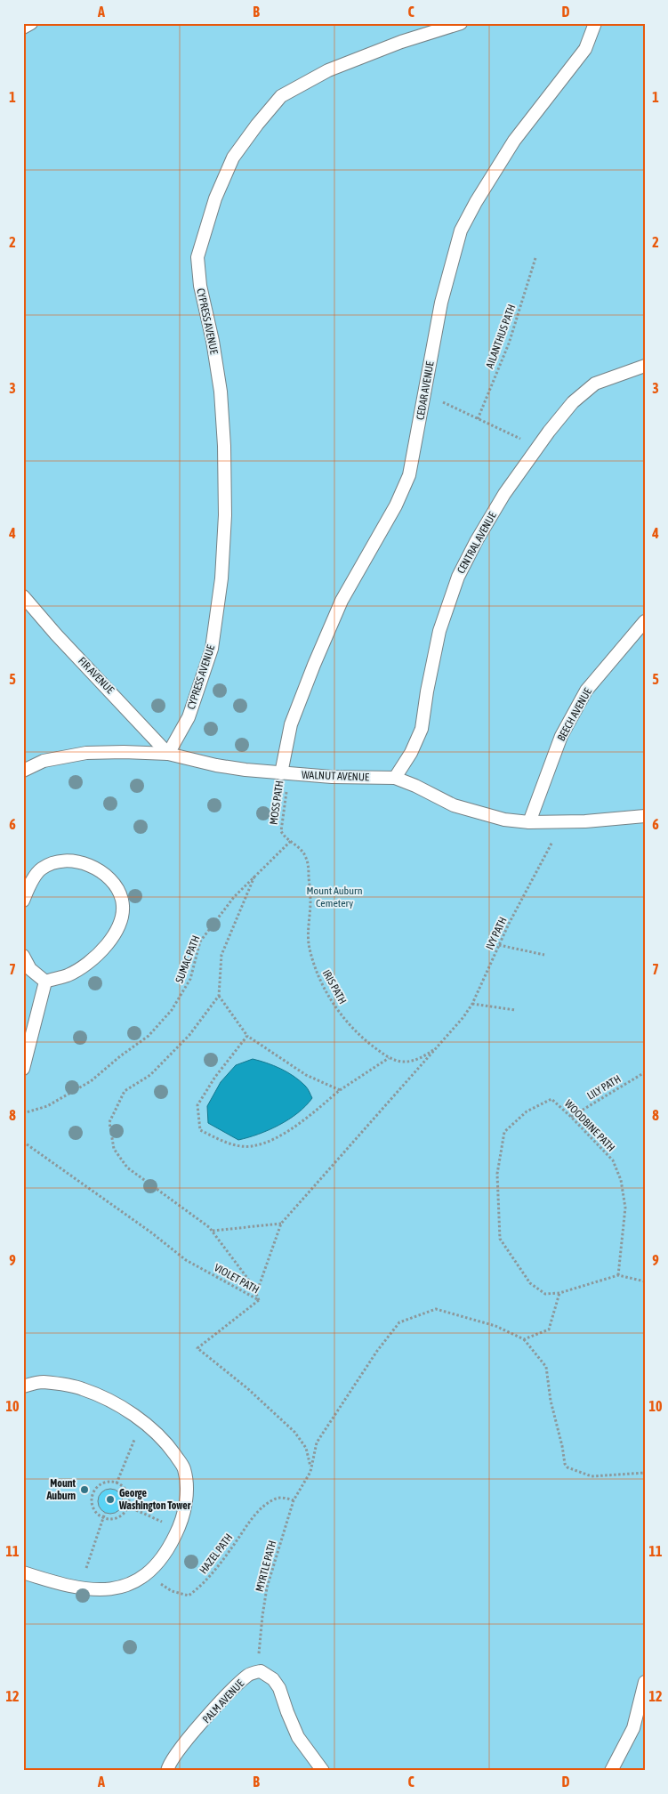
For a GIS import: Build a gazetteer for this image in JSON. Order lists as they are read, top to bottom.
{
  "streets": {
    "lane": [
      "CYPRESS AVENUE",
      "CEDAR AVENUE",
      "CENTRAL AVENUE",
      "FIR AVENUE",
      "BEECH AVENUE",
      "WALNUT AVENUE",
      "PALM AVENUE"
    ],
    "path": [
      "AILANTHUS PATH",
      "MOSS PATH",
      "IVY PATH",
      "SUMAC PATH",
      "IRIS PATH",
      "LILY PATH",
      "WOODBINE PATH",
      "VIOLET PATH",
      "HAZEL PATH",
      "MYRTLE PATH"
    ]
  },
  "crossings": [
    ["CYPRESS AVENUE", "FIR AVENUE"],
    ["CYPRESS AVENUE", "WALNUT AVENUE"],
    ["CEDAR AVENUE", "WALNUT AVENUE"],
    ["CEDAR AVENUE", "MOSS PATH"],
    ["CENTRAL AVENUE", "WALNUT AVENUE"],
    ["FIR AVENUE", "WALNUT AVENUE"],
    ["BEECH AVENUE", "WALNUT AVENUE"],
    ["WALNUT AVENUE", "MOSS PATH"],
    ["WALNUT AVENUE", "IVY PATH"],
    ["MOSS PATH", "SUMAC PATH"],
    ["MOSS PATH", "IRIS PATH"],
    ["IVY PATH", "IRIS PATH"],
    ["LILY PATH", "WOODBINE PATH"],
    ["VIOLET PATH", "MYRTLE PATH"],
    ["HAZEL PATH", "MYRTLE PATH"],
    ["MYRTLE PATH", "PALM AVENUE"]
  ],
  "parks": ["Mount Auburn Cemetery"],
  "places": ["Mount Auburn", "George Washington Tower"],
  "grid": {
    "columns": [
      "A",
      "B",
      "C",
      "D"
    ],
    "rows": [
      "1",
      "2",
      "3",
      "4",
      "5",
      "6",
      "7",
      "8",
      "9",
      "10",
      "11",
      "12"
    ]
  }
}
